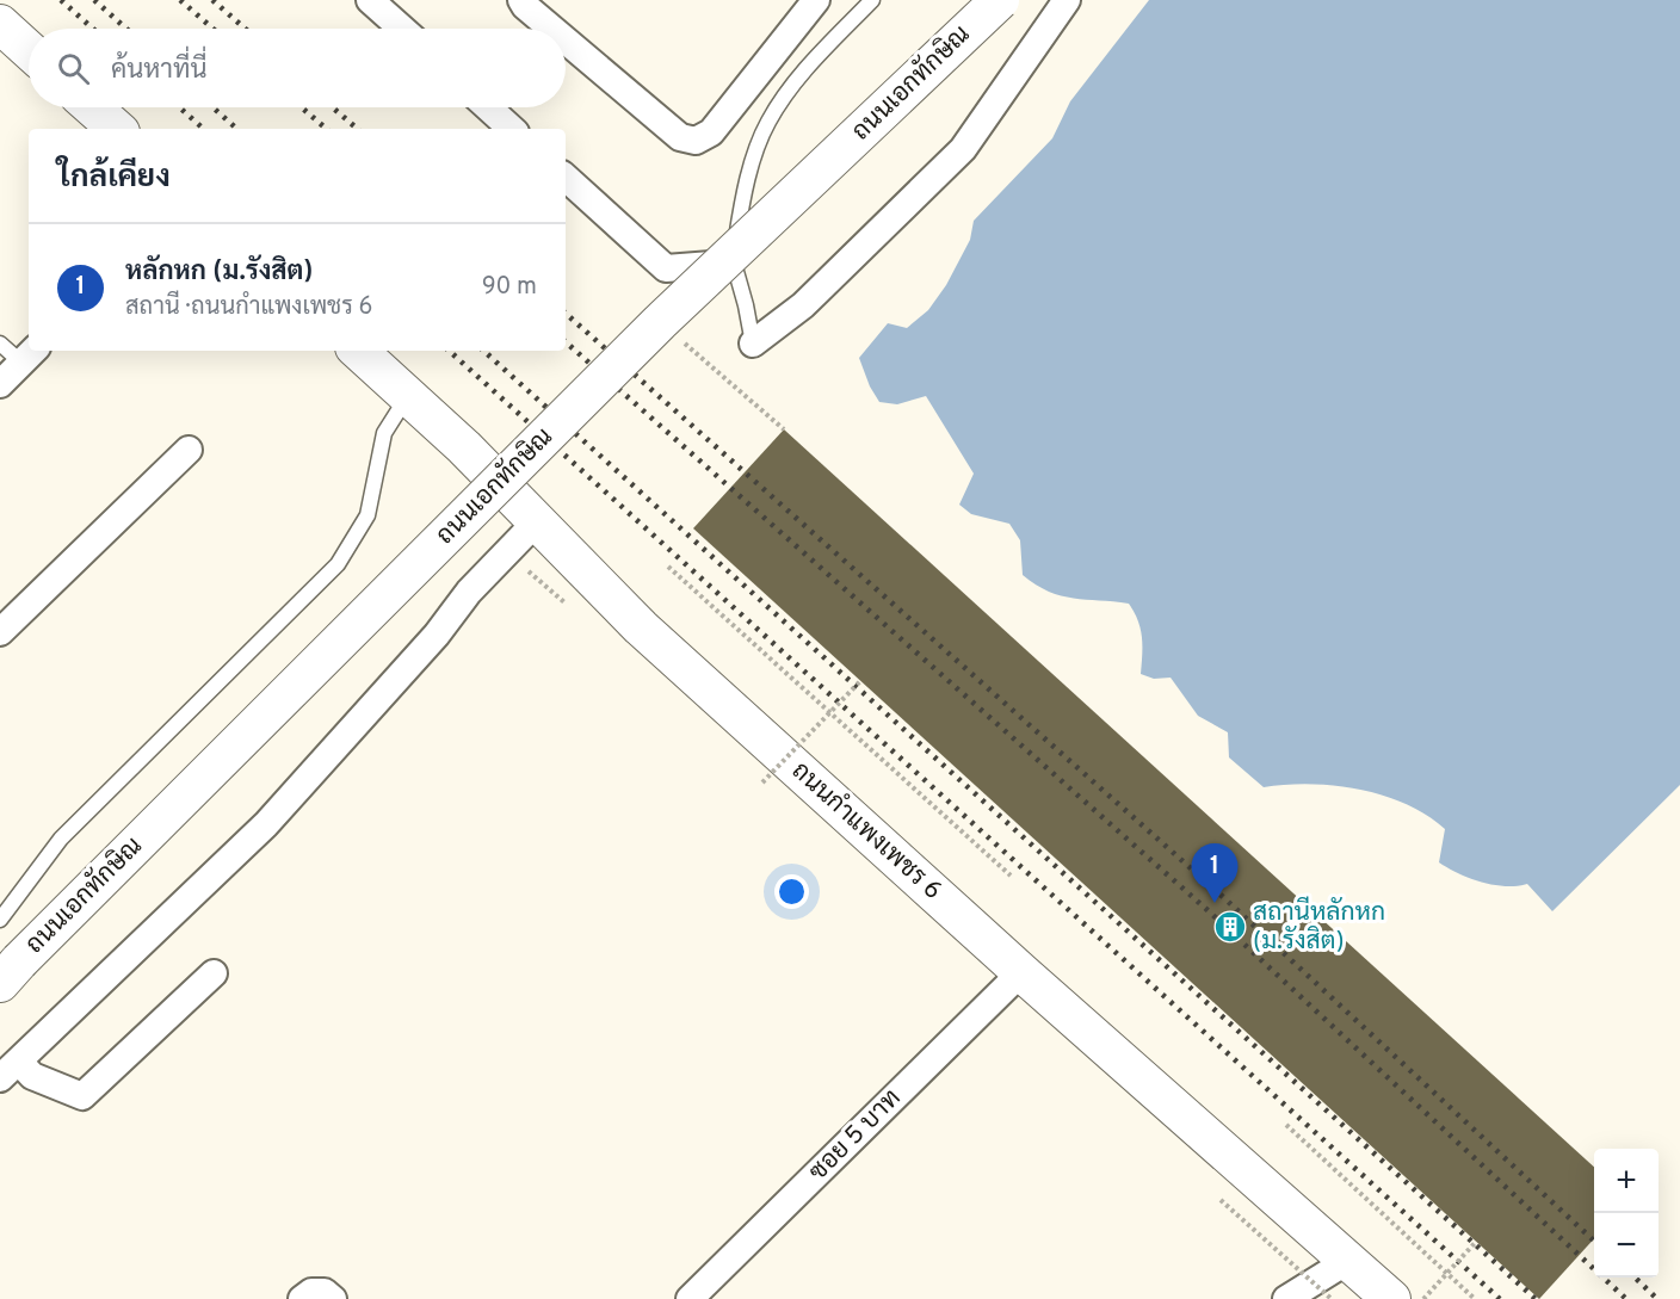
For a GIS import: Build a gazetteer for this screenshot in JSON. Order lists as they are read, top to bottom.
{
  "streets": {
    "main road": ["ถนนเอกทักษิณ", "ถนนกำแพงเพชร 6"],
    "street": ["ซอย 5 บาท"]
  },
  "crossings": [
    ["ถนนกำแพงเพชร 6", "ซอย 5 บาท"]
  ],
  "places": {
    "building": ["สถานีหลักหก (ม.รังสิต)"]
  },
  "page": {
    "search": "ค้นหาที่นี่",
    "heading": "ใกล้เคียง",
    "list": [
      {
        "mark": "1",
        "name": "หลักหก (ม.รังสิต)",
        "note": "สถานี · ถนนกำแพงเพชร 6",
        "value": "90 m"
      }
    ],
    "pins": "1",
    "map_buttons": ["+", "−"]
  }
}
